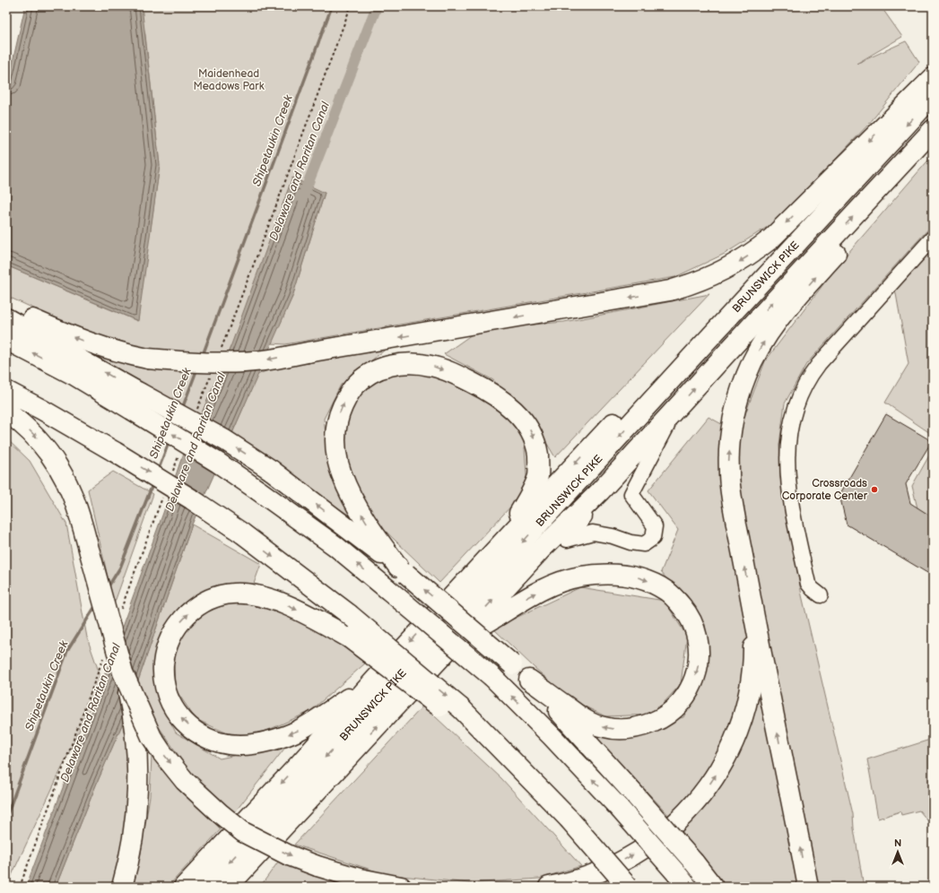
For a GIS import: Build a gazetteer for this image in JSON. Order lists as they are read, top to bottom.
{
  "streets": {
    "highway": ["BRUNSWICK PIKE"]
  },
  "water": ["Shipetaukin Creek", "Delaware and Raritan Canal"],
  "parks": ["Maidenhead Meadows Park"],
  "places": ["Crossroads Corporate Center"],
  "north": "top"
}
